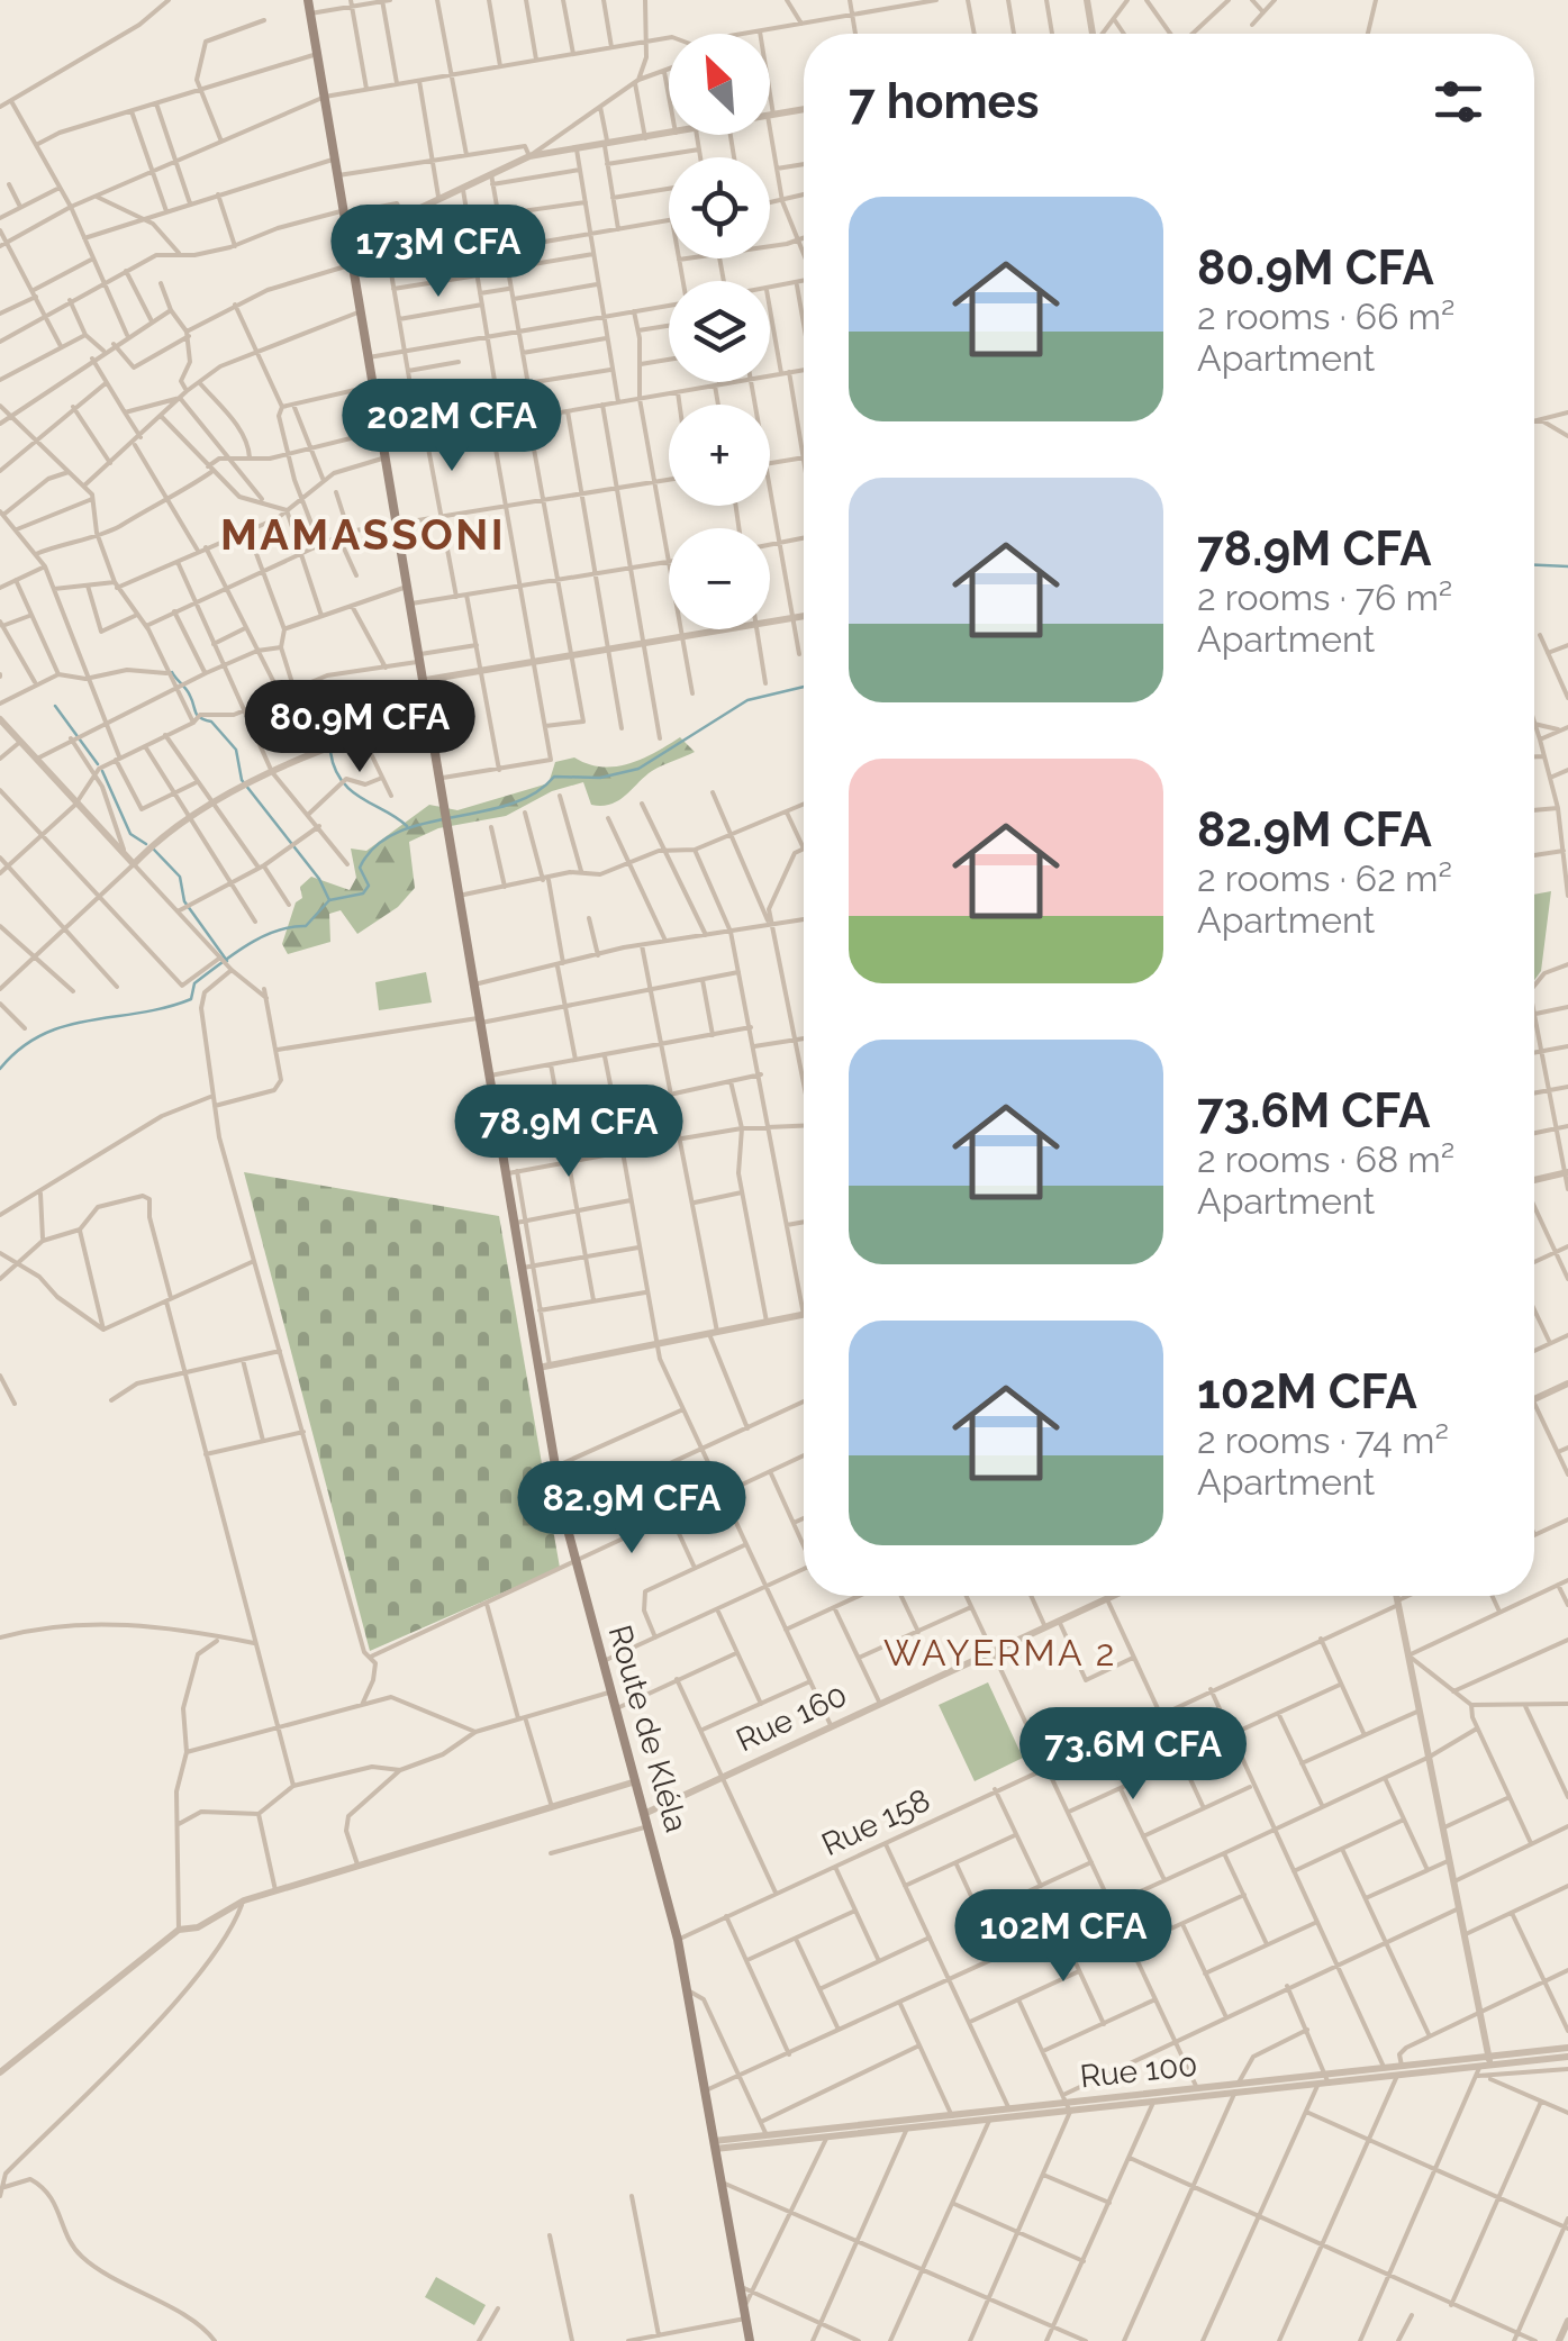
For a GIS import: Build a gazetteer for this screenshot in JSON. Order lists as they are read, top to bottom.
{
  "streets": {
    "main road": ["Route de Kléla"],
    "street": ["Rue 160", "Rue 158", "Rue 100"]
  },
  "crossings": [
    ["Rue 160", "Route de Kléla"],
    ["Route de Kléla", "Rue 158"],
    ["Route de Kléla", "Rue 100"]
  ],
  "districts": ["MAMASSONI", "WAYERMA 2"],
  "north": "top left",
  "page": {
    "map_buttons": ["+", "−"],
    "heading": "7 homes",
    "list": [
      {
        "name": "80.9M CFA",
        "note": "2 rooms · 66 m² · Apartment"
      },
      {
        "name": "78.9M CFA",
        "note": "2 rooms · 76 m² · Apartment"
      },
      {
        "name": "82.9M CFA",
        "note": "2 rooms · 62 m² · Apartment"
      },
      {
        "name": "73.6M CFA",
        "note": "2 rooms · 68 m² · Apartment"
      },
      {
        "name": "102M CFA",
        "note": "2 rooms · 74 m² · Apartment"
      }
    ],
    "price": [
      "173M CFA",
      "202M CFA",
      "80.9M CFA",
      "78.9M CFA",
      "82.9M CFA",
      "73.6M CFA",
      "102M CFA"
    ]
  }
}
